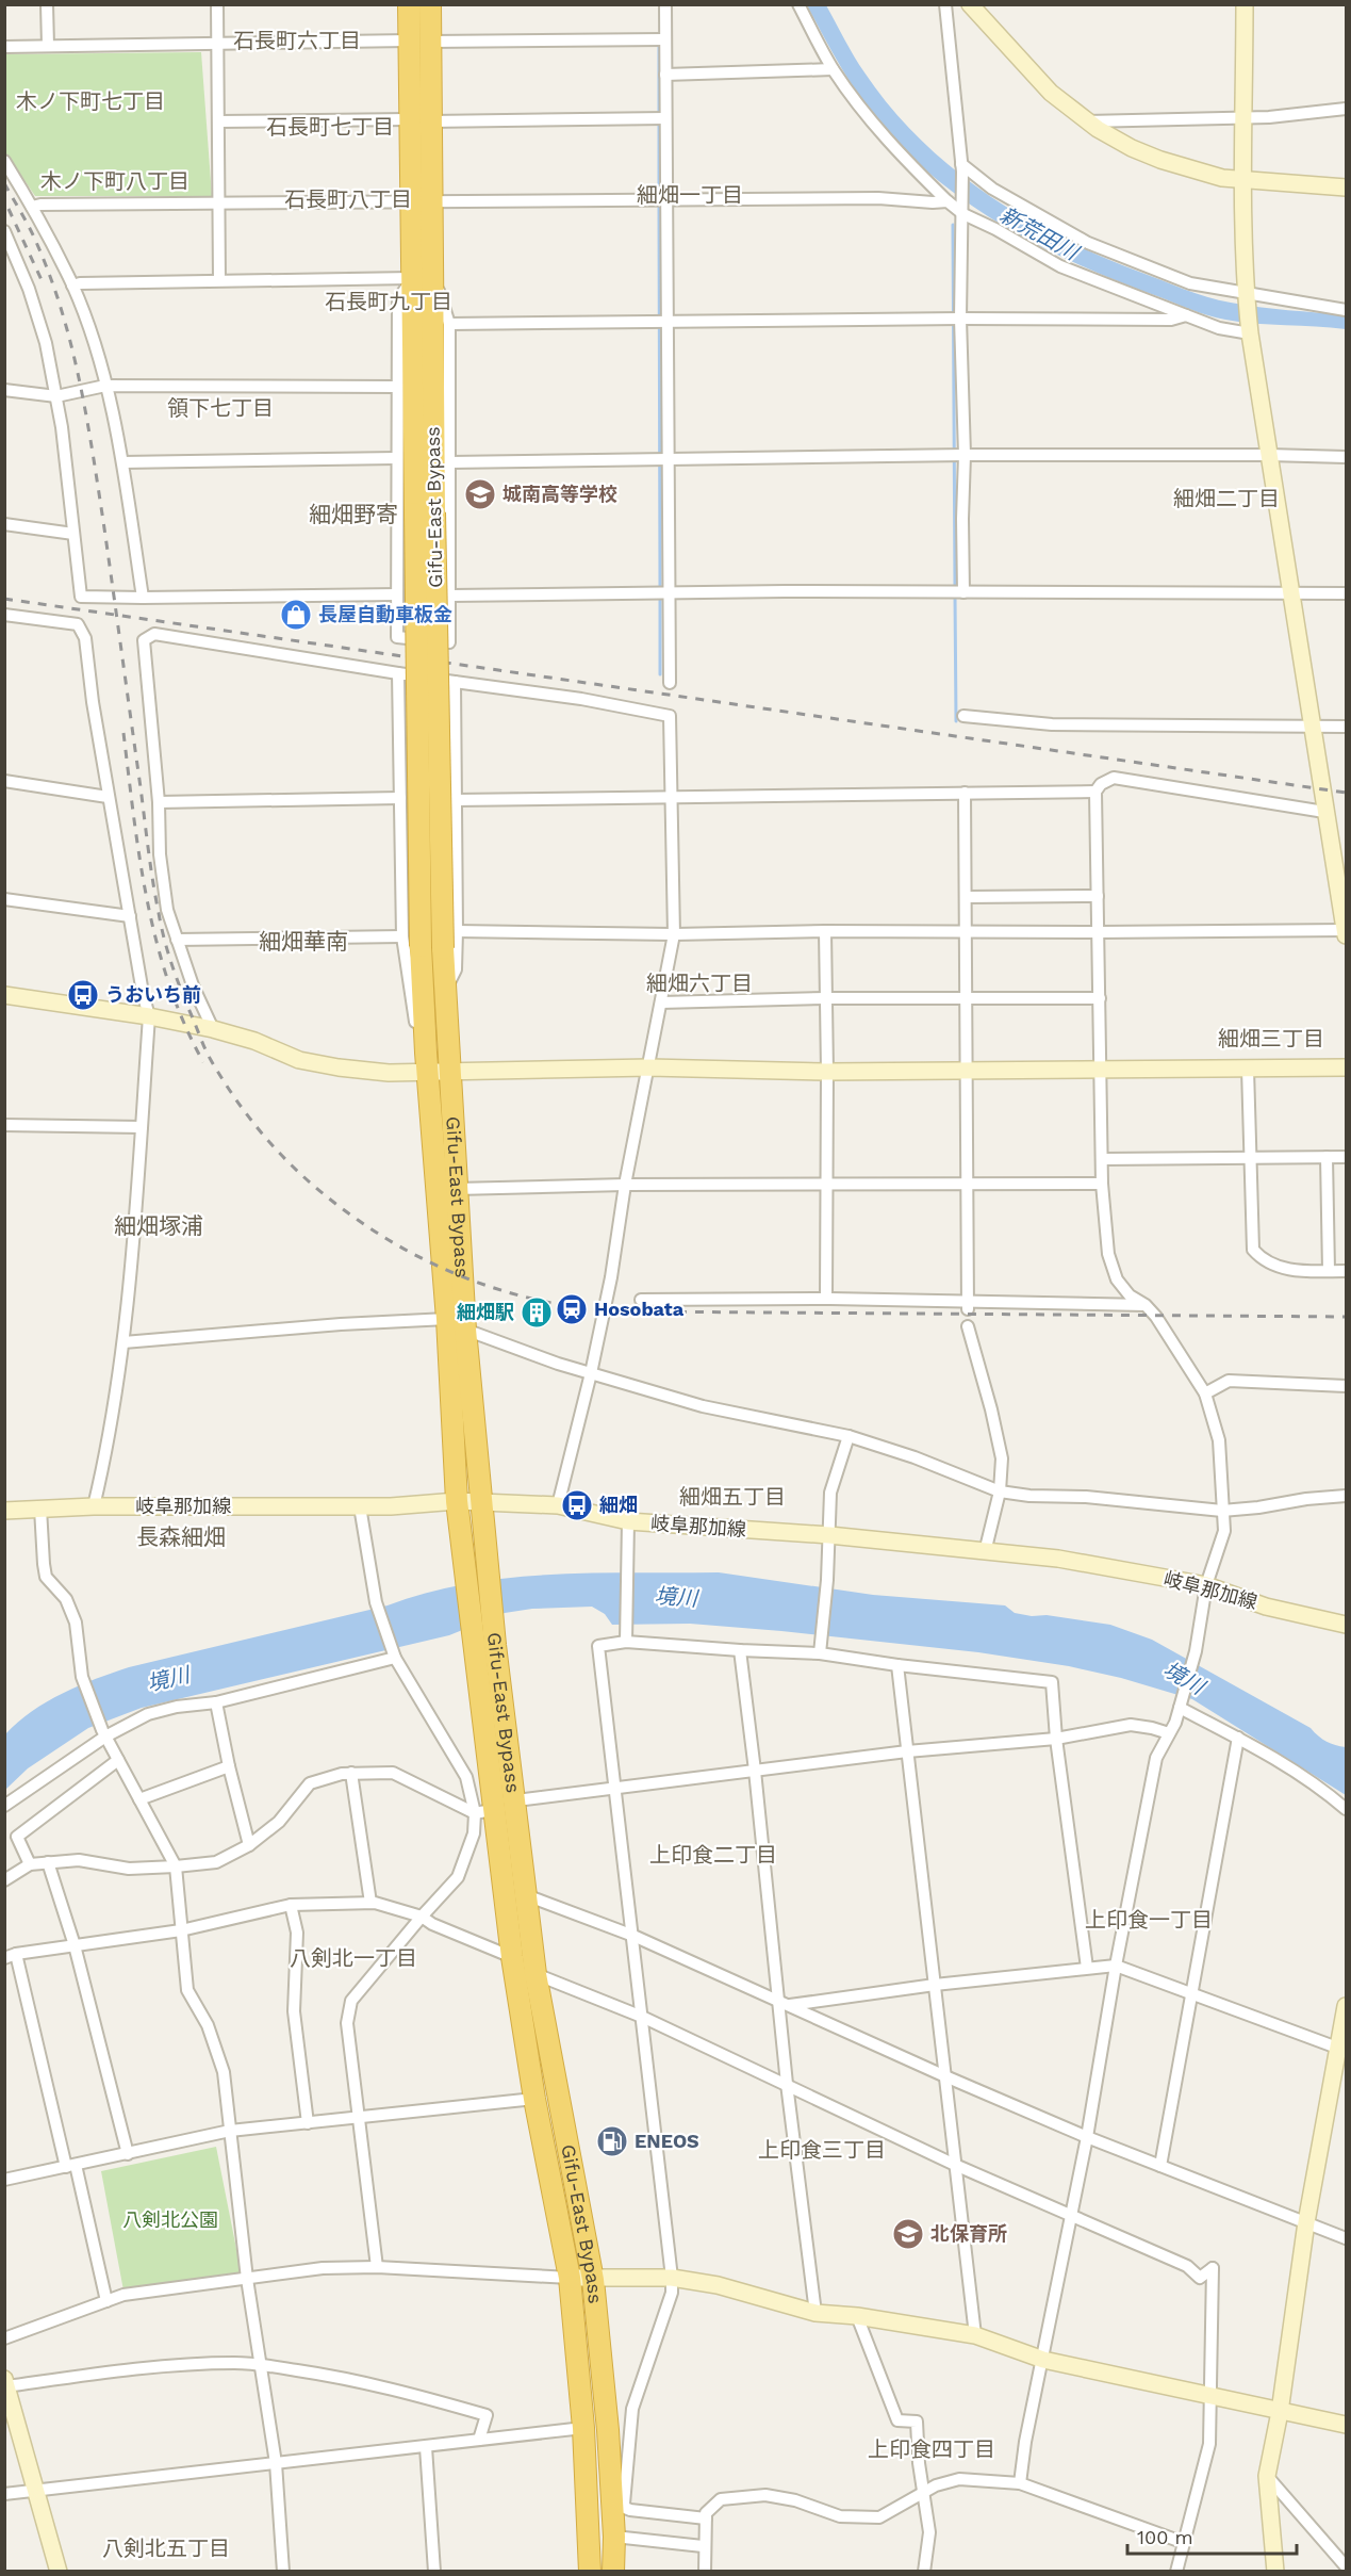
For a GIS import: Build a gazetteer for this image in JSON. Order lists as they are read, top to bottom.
{
  "streets": {
    "highway": ["Gifu-East Bypass"],
    "street": ["岐阜那加線"]
  },
  "crossings": [
    ["Gifu-East Bypass", "岐阜那加線"]
  ],
  "districts": [
    "石長町六丁目",
    "木ノ下町七丁目",
    "石長町七丁目",
    "木ノ下町八丁目",
    "細畑一丁目",
    "石長町八丁目",
    "石長町九丁目",
    "領下七丁目",
    "細畑二丁目",
    "細畑野寄",
    "細畑華南",
    "細畑六丁目",
    "細畑三丁目",
    "細畑塚浦",
    "細畑五丁目",
    "長森細畑",
    "上印食二丁目",
    "上印食一丁目",
    "八剣北一丁目",
    "上印食三丁目",
    "上印食四丁目",
    "八剣北五丁目"
  ],
  "water": ["新荒田川", "境川"],
  "parks": ["八剣北公園"],
  "places": {
    "school or university": ["城南高等学校", "北保育所"],
    "shop": ["長屋自動車板金"],
    "bus stop": ["うおいち前", "細畑"],
    "station": ["Hosobata"],
    "building": ["細畑駅"],
    "fuel station": ["ENEOS"]
  },
  "scale_bar": "100 m"
}
